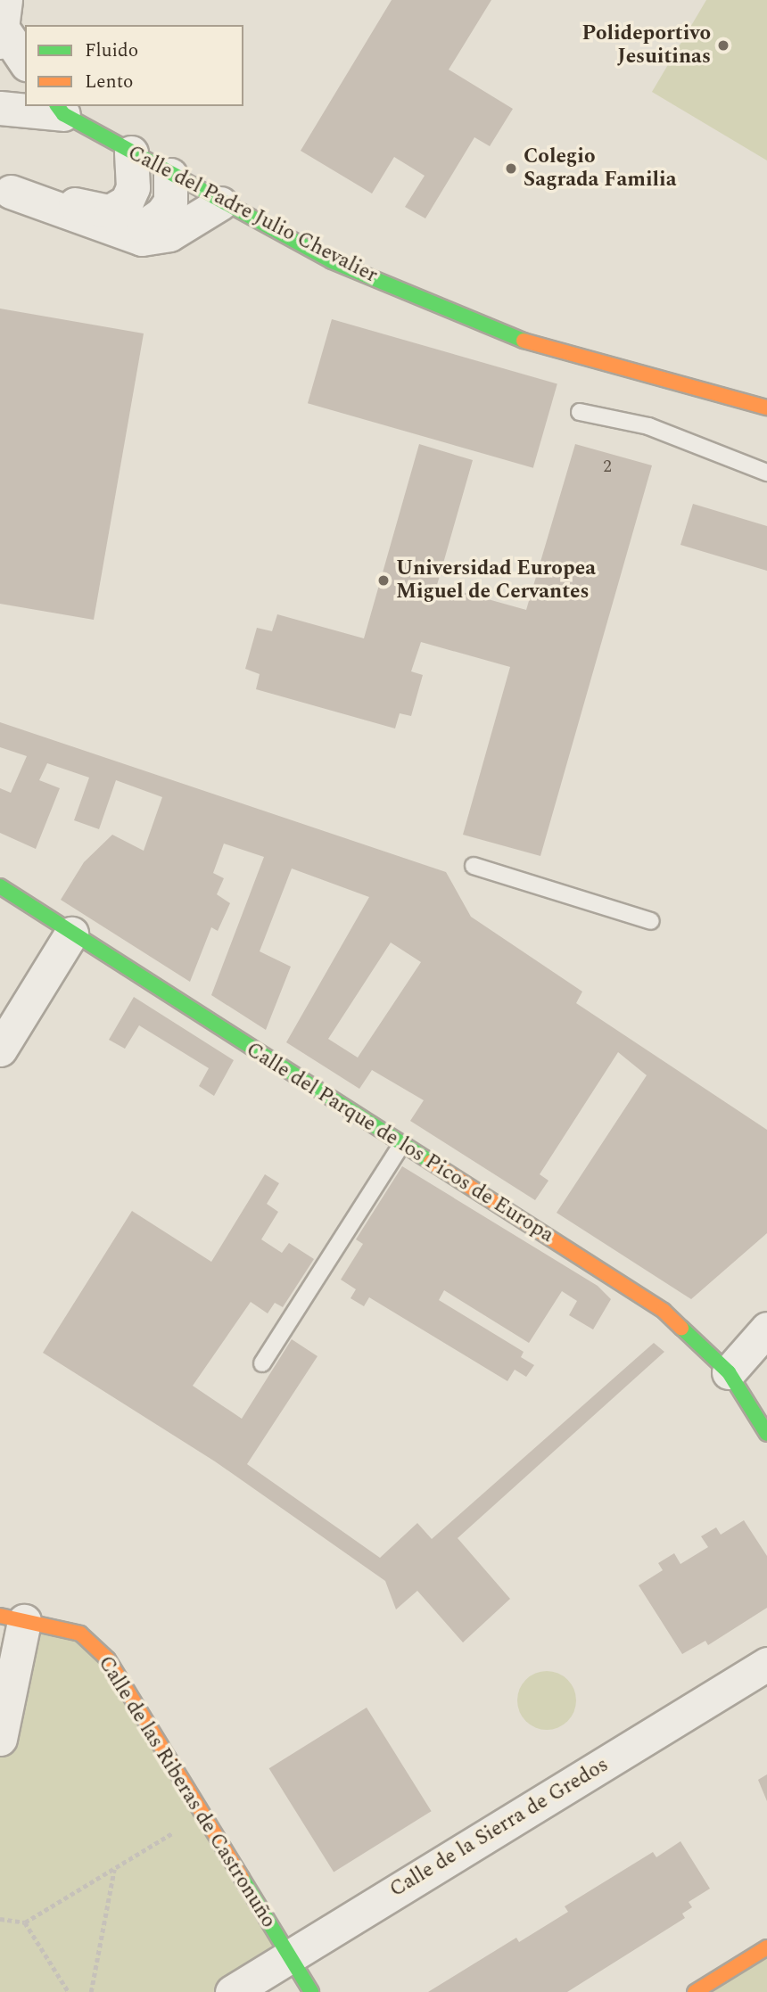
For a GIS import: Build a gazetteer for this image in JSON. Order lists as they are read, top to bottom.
{
  "streets": {
    "street": [
      "Calle del Padre Julio Chevalier",
      "Calle del Parque de los Picos de Europa",
      "Calle de las Riberas de Castronuño",
      "Calle de la Sierra de Gredos"
    ]
  },
  "crossings": [
    ["Calle de las Riberas de Castronuño", "Calle de la Sierra de Gredos"]
  ],
  "places": ["Polideportivo Jesuitinas", "Colegio Sagrada Familia", "Universidad Europea Miguel de Cervantes"],
  "house_numbers": ["2"],
  "legend": ["Fluido", "Lento"]
}
